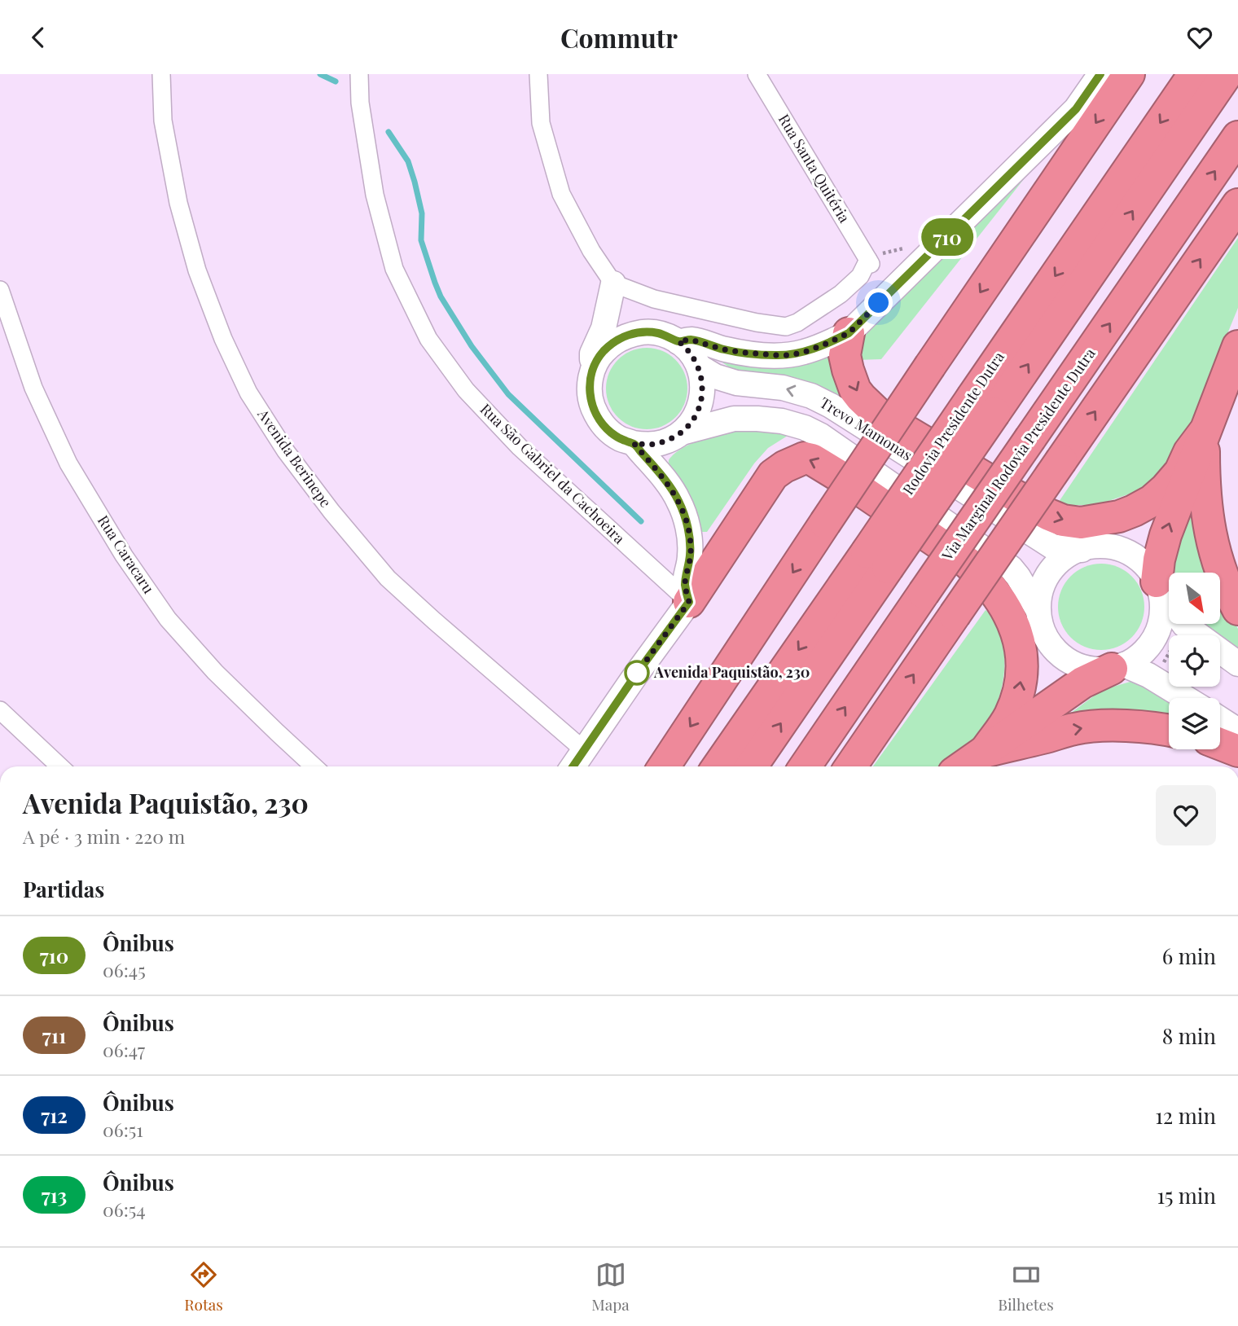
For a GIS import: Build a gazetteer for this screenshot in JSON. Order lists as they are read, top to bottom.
{
  "streets": {
    "highway": ["Rodovia Presidente Dutra", "Via Marginal Rodovia Presidente Dutra"],
    "main road": ["Trevo Mamonas"],
    "street": [
      "Rua Santa Quitéria",
      "Avenida Berinepe",
      "Rua São Gabriel da Cachoeira",
      "Rua Caracaru"
    ]
  },
  "places": ["Avenida Paquistão, 230"],
  "lines": ["bus line 710"],
  "north": "bottom right",
  "page": {
    "header": "Commutr",
    "on_map": "710",
    "heading": [
      ["Avenida Paquistão, 230", "A pé · 3 min · 220 m"],
      "Partidas"
    ],
    "list": [
      {
        "mark": "710",
        "name": "Ônibus",
        "note": "06:45",
        "value": "6 min"
      },
      {
        "mark": "711",
        "name": "Ônibus",
        "note": "06:47",
        "value": "8 min"
      },
      {
        "mark": "712",
        "name": "Ônibus",
        "note": "06:51",
        "value": "12 min"
      },
      {
        "mark": "713",
        "name": "Ônibus",
        "note": "06:54",
        "value": "15 min"
      }
    ],
    "tabs": ["Rotas", "Mapa", "Bilhetes"]
  }
}
